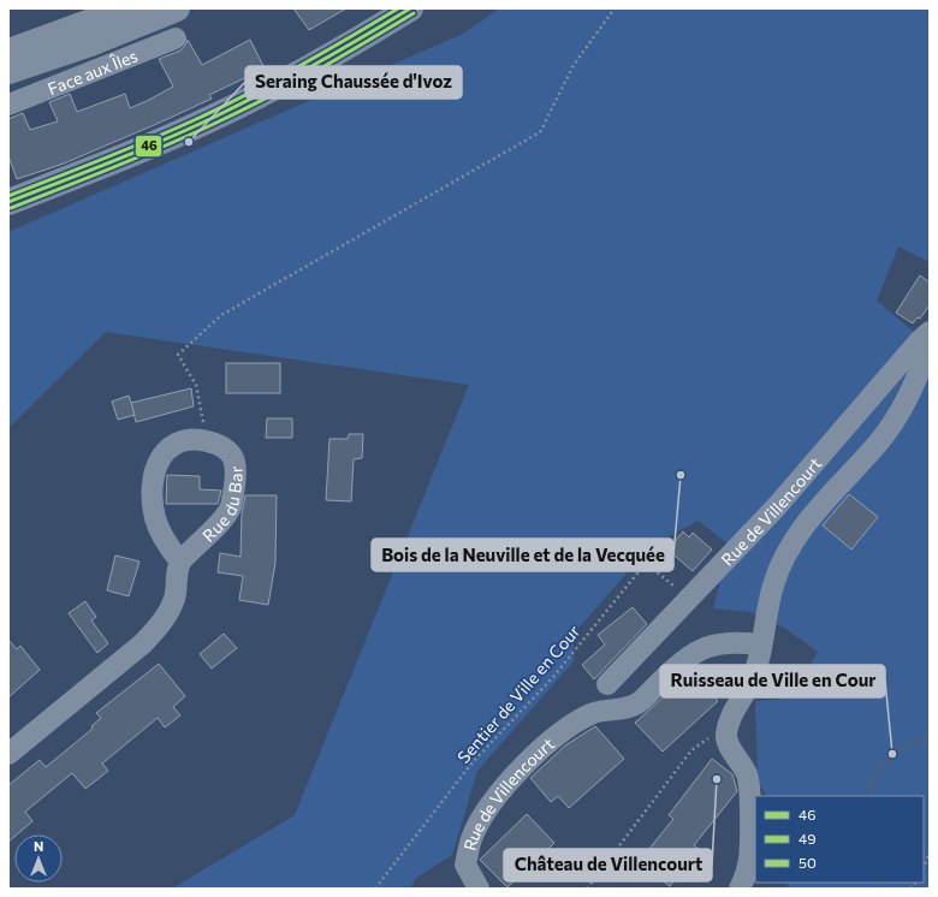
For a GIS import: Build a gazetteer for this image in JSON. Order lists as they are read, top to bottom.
{
  "streets": {
    "highway": ["Face aux Îles"],
    "street": ["Rue du Bar", "Rue de Villencourt"],
    "path": ["Sentier de Ville en Cour"]
  },
  "crossings": [
    ["Rue de Villencourt", "Sentier de Ville en Cour"]
  ],
  "places": [
    "Seraing Chaussée d'Ivoz",
    "Bois de la Neuville et de la Vecquée",
    "Ruisseau de Ville en Cour",
    "Château de Villencourt"
  ],
  "lines": ["transit line 46", "transit line 50", "transit line 49"],
  "legend": ["46", "49", "50"],
  "north": "top"
}
